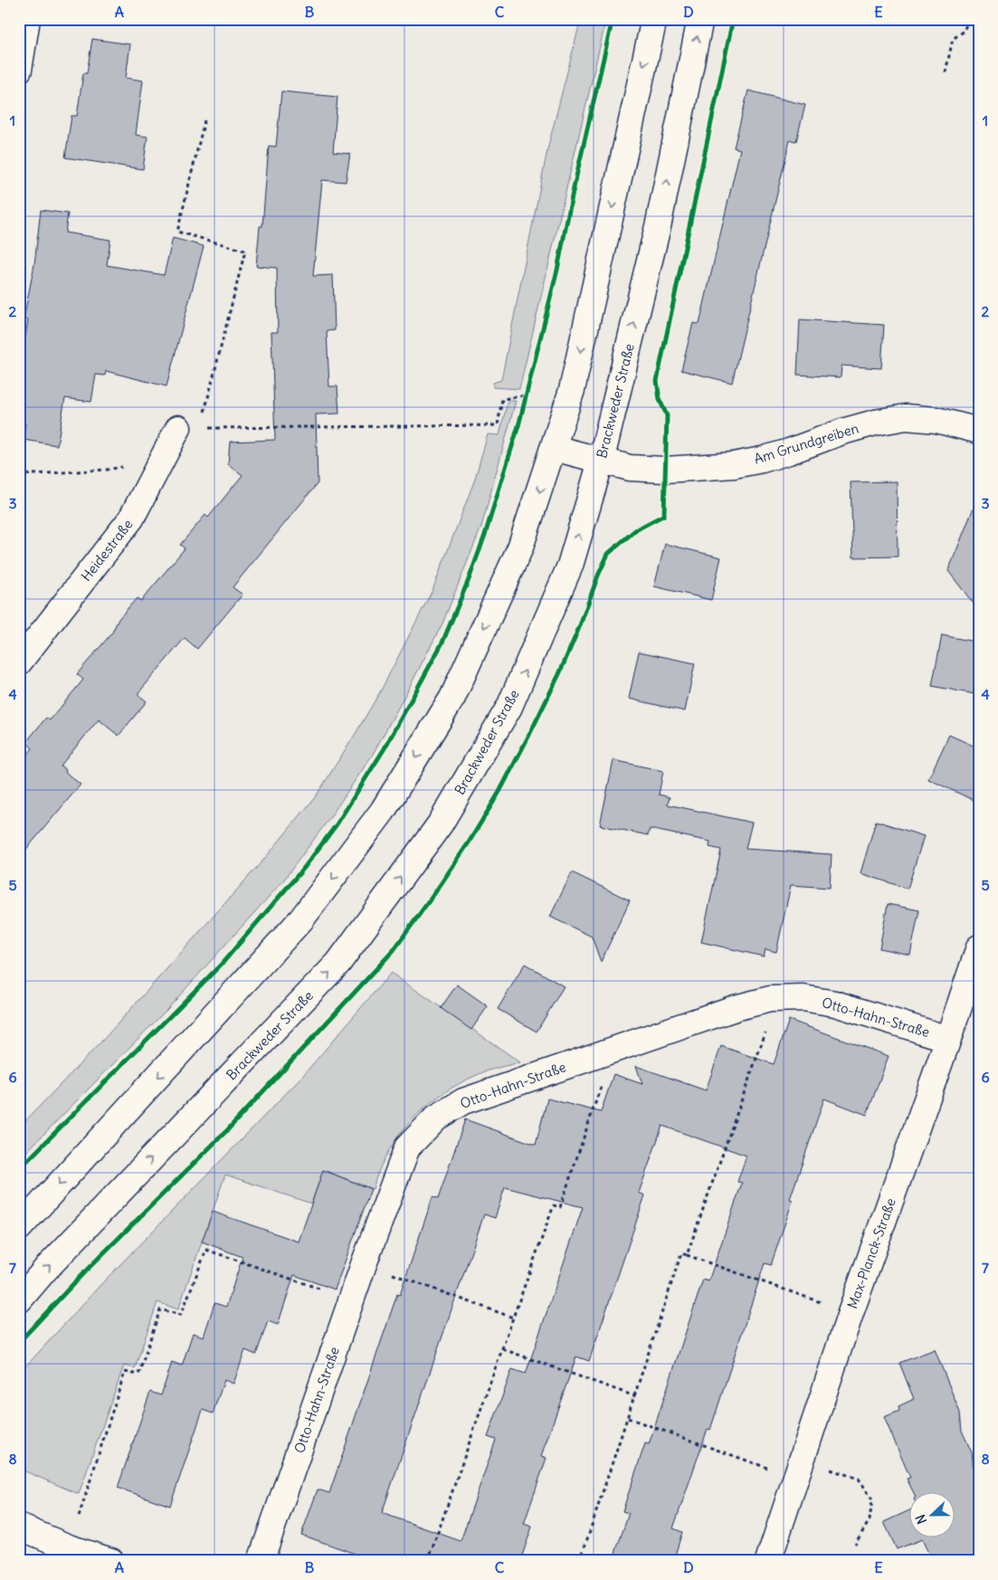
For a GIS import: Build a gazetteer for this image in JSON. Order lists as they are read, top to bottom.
{
  "streets": {
    "main road": [
      "Brackweder Straße",
      "Am Grundgreiben",
      "Heidestraße",
      "Otto-Hahn-Straße",
      "Max-Planck-Straße"
    ]
  },
  "crossings": [
    ["Brackweder Straße", "Am Grundgreiben"],
    ["Otto-Hahn-Straße", "Max-Planck-Straße"]
  ],
  "north": "left",
  "grid": {
    "columns": [
      "A",
      "B",
      "C",
      "D",
      "E"
    ],
    "rows": [
      "1",
      "2",
      "3",
      "4",
      "5",
      "6",
      "7",
      "8"
    ]
  }
}
